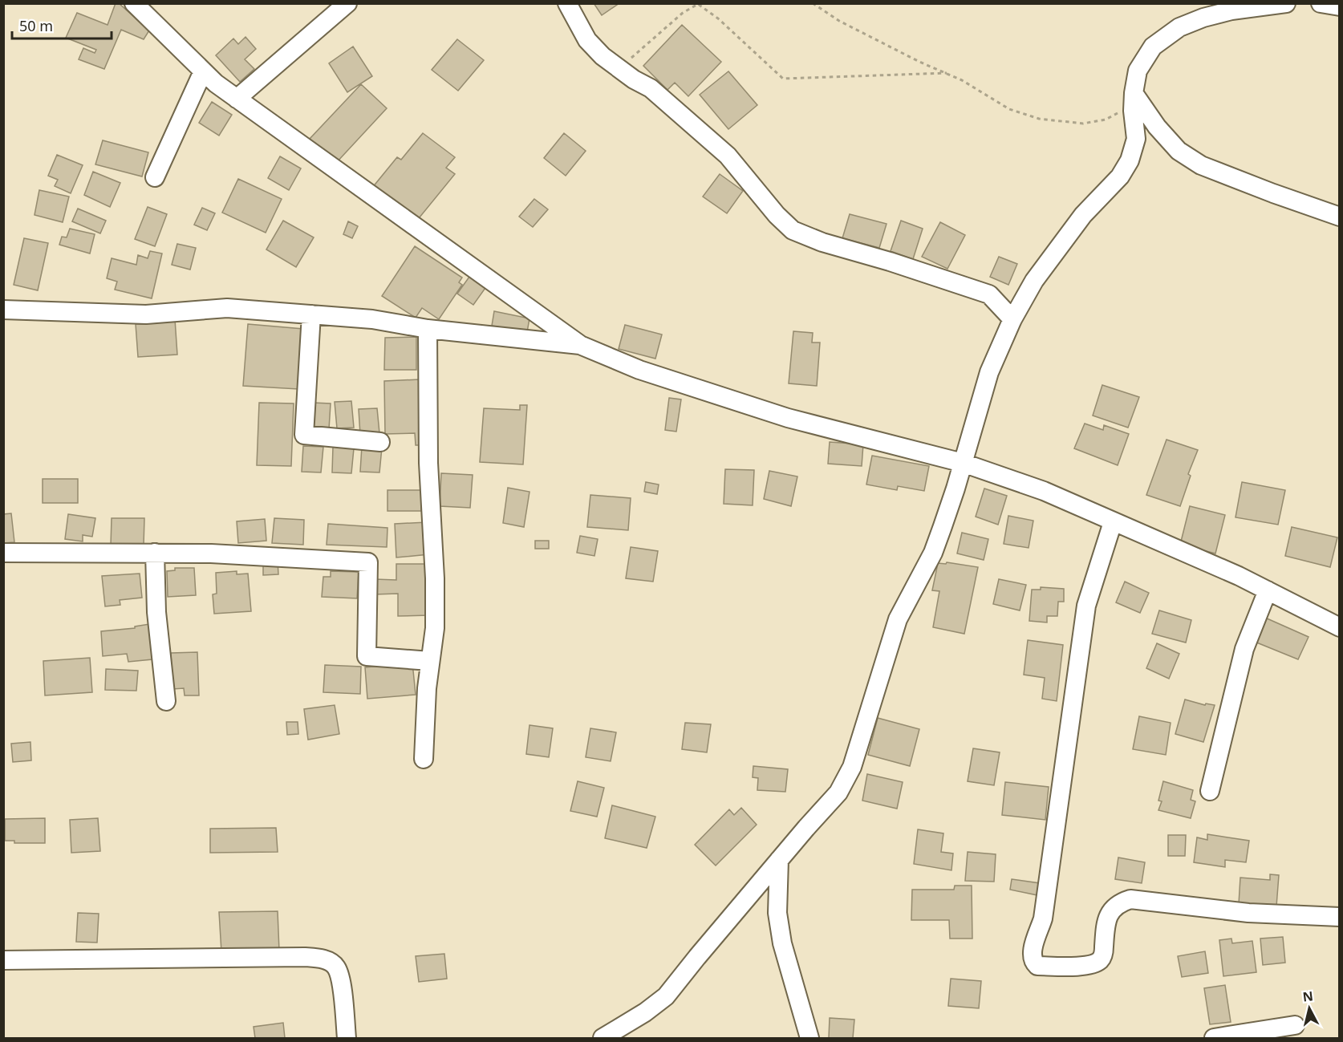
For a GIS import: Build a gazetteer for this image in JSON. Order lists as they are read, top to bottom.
{
  "scale_bar": "50 m",
  "north": "top"
}
